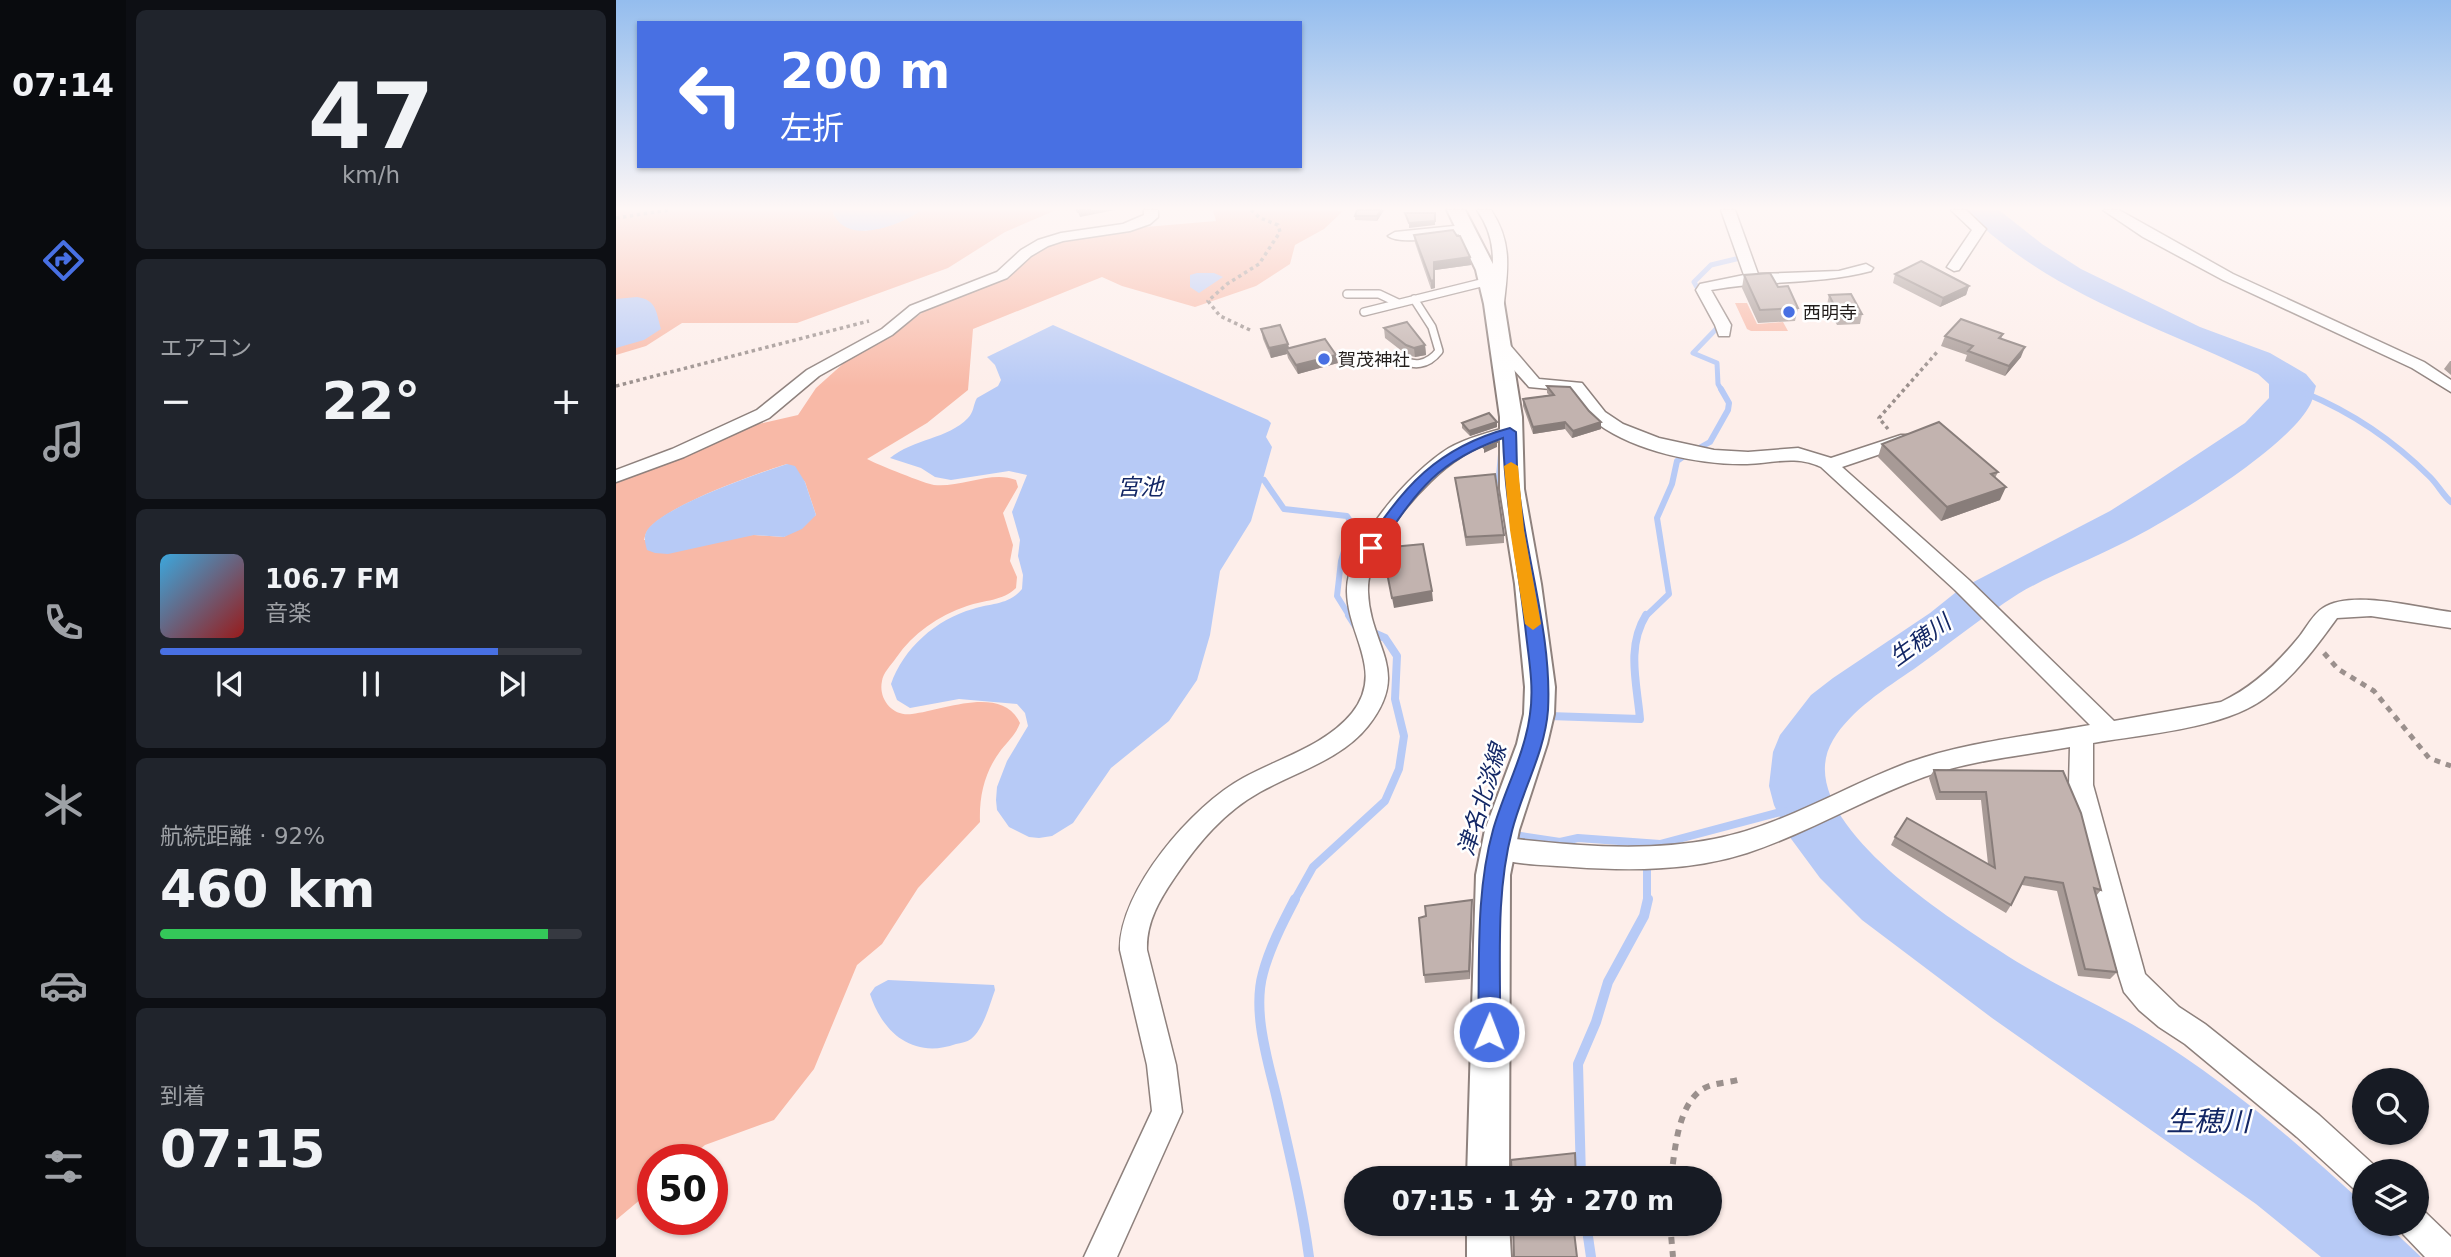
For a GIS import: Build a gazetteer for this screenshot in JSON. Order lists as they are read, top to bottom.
{
  "water": ["宮池", "生穂川", "津名北淡線"],
  "places": ["西明寺", "賀茂神社"],
  "page": {
    "tabs": "07:14",
    "tile": [
      ["47", "km/h"],
      "エアコン",
      ["航続距離 · 92%", "460 km"],
      ["到着", "07:15"]
    ],
    "turn": ["200 m", "左折"],
    "heat": ["−", "22°", "+"],
    "song": ["106.7 FM", "音楽"],
    "limit": "50",
    "trip": "07:15 · 1 分 · 270 m"
  }
}
